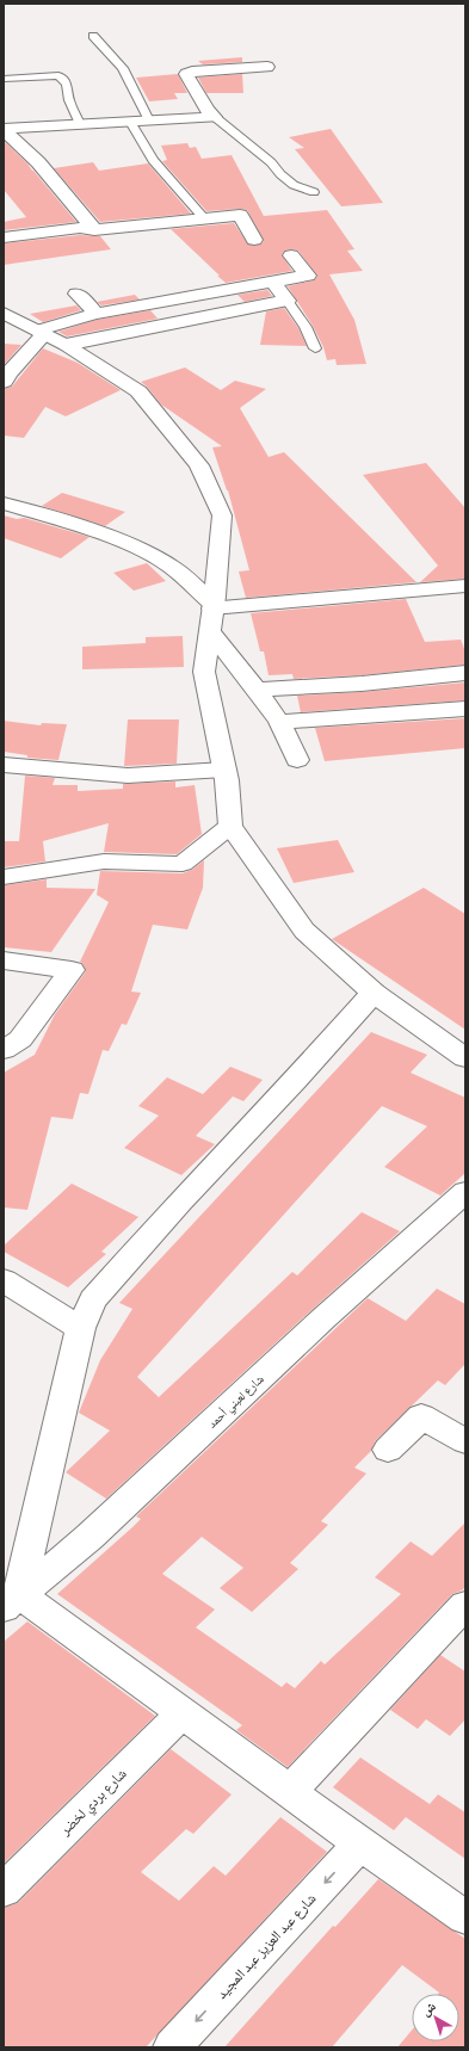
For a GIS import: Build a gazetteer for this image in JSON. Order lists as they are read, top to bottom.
{
  "streets": {
    "street": ["شارع لعبني أحمد", "شارع بردي لخضر", "شارع عبد العزيز عبد المجيد"]
  },
  "one_way": ["شارع عبد العزيز عبد المجيد"],
  "north": "top left"
}
